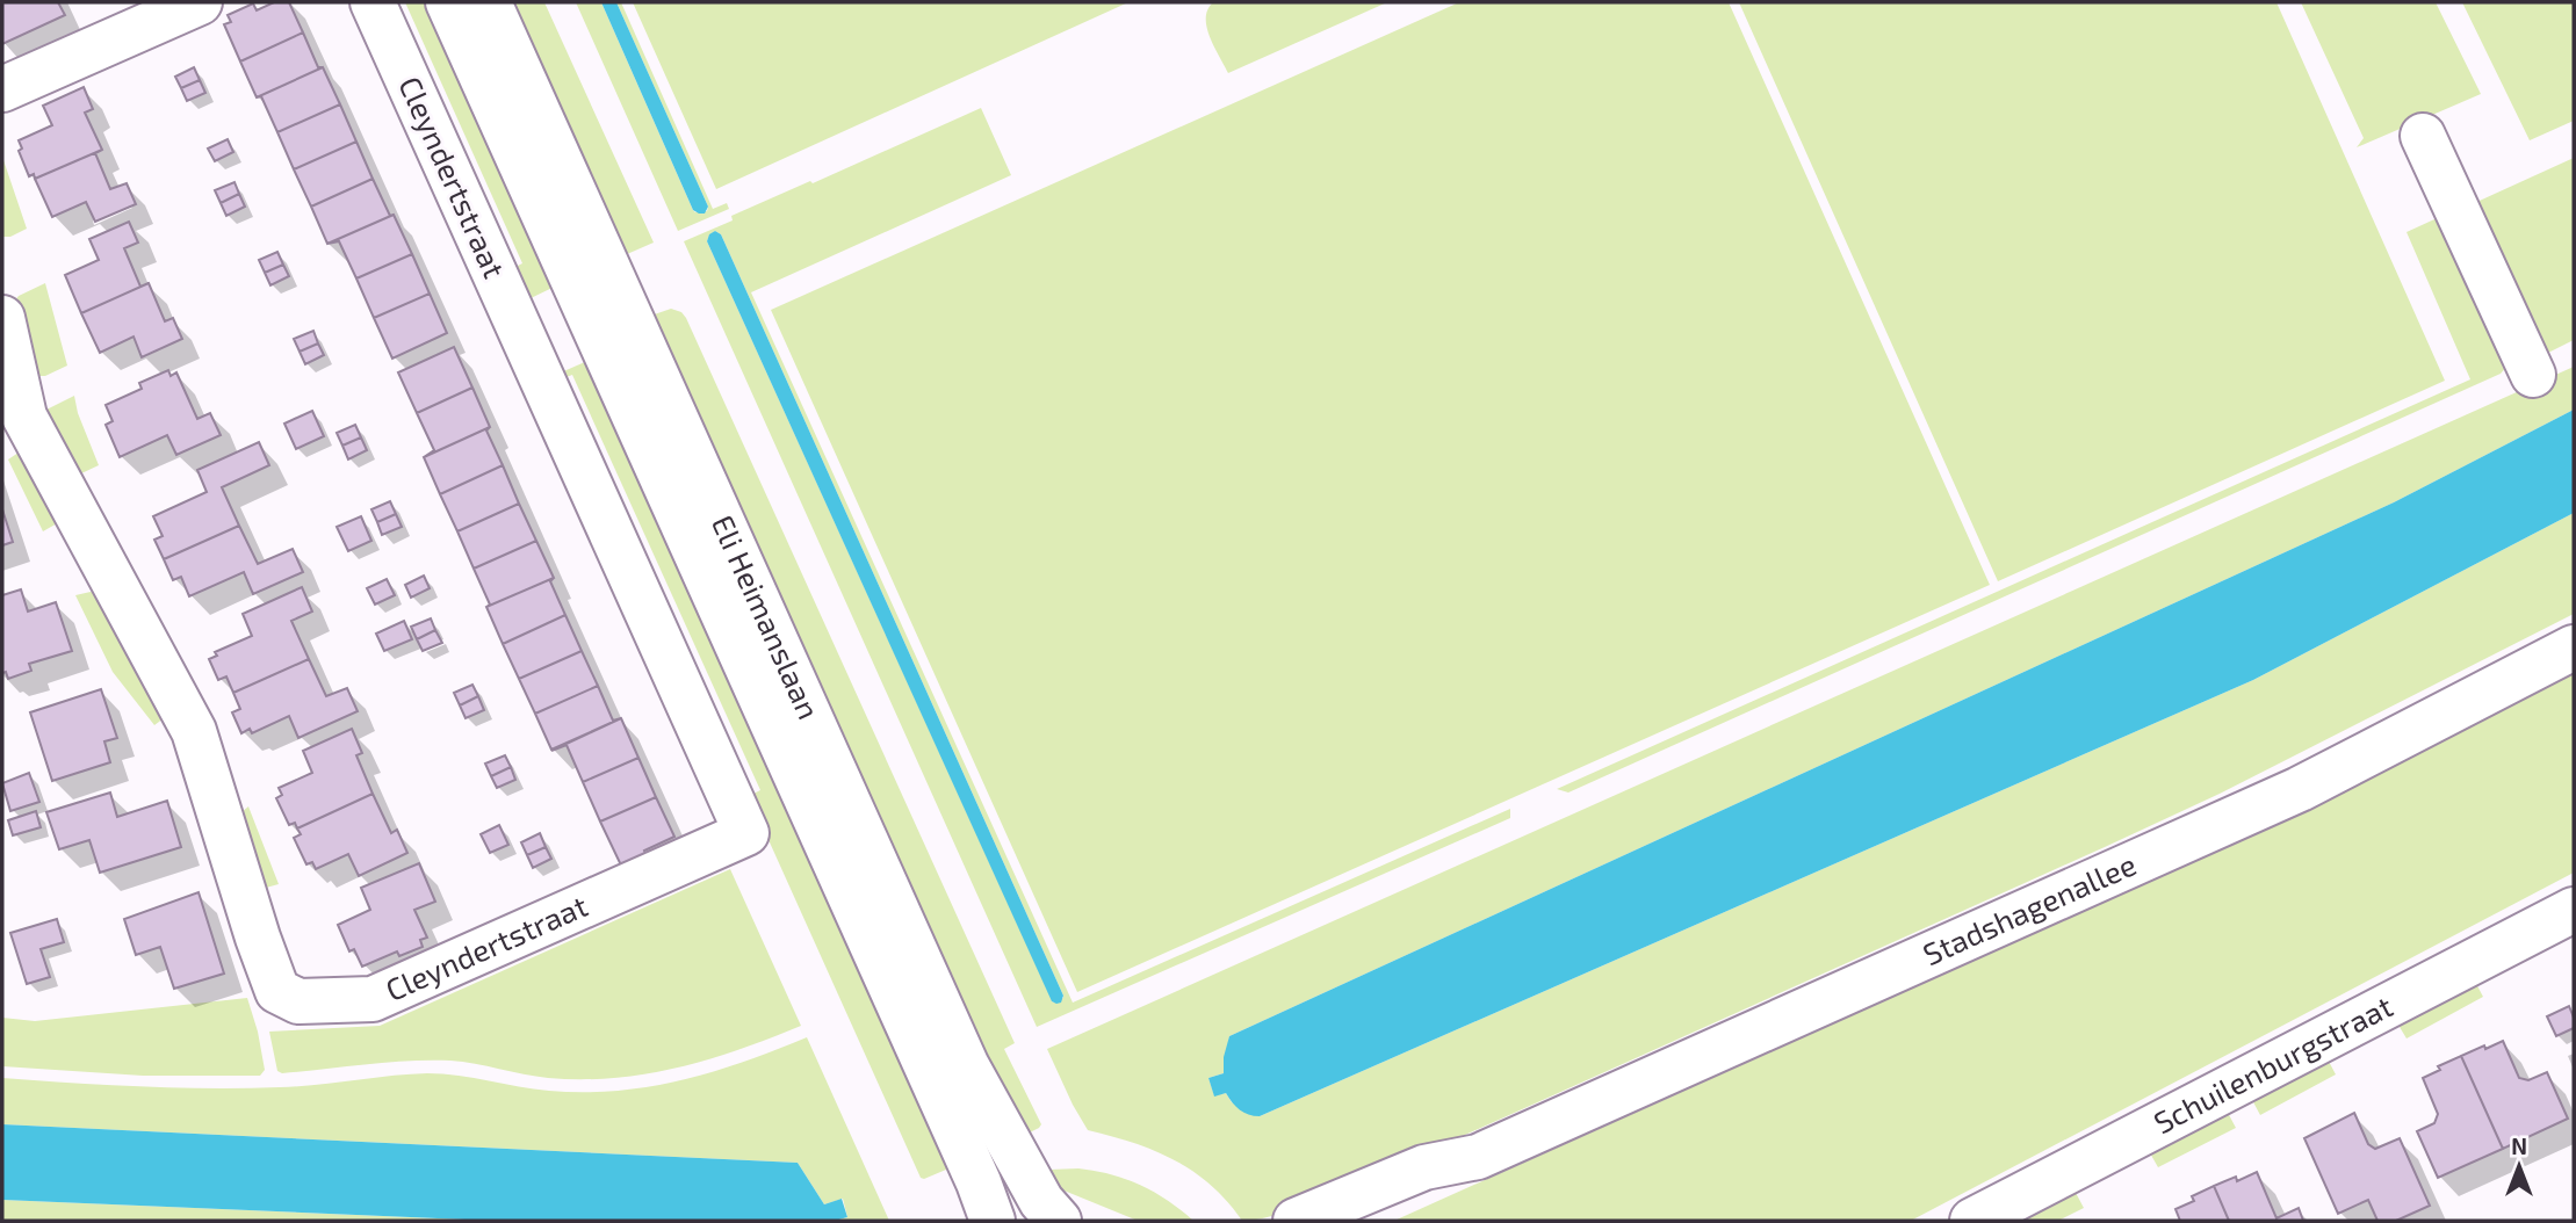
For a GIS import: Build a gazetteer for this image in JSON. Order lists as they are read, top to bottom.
{
  "streets": {
    "street": [
      "Cleyndertstraat",
      "Eli Heimanslaan",
      "Stadshagenallee",
      "Schuilenburgstraat"
    ]
  },
  "north": "top"
}
